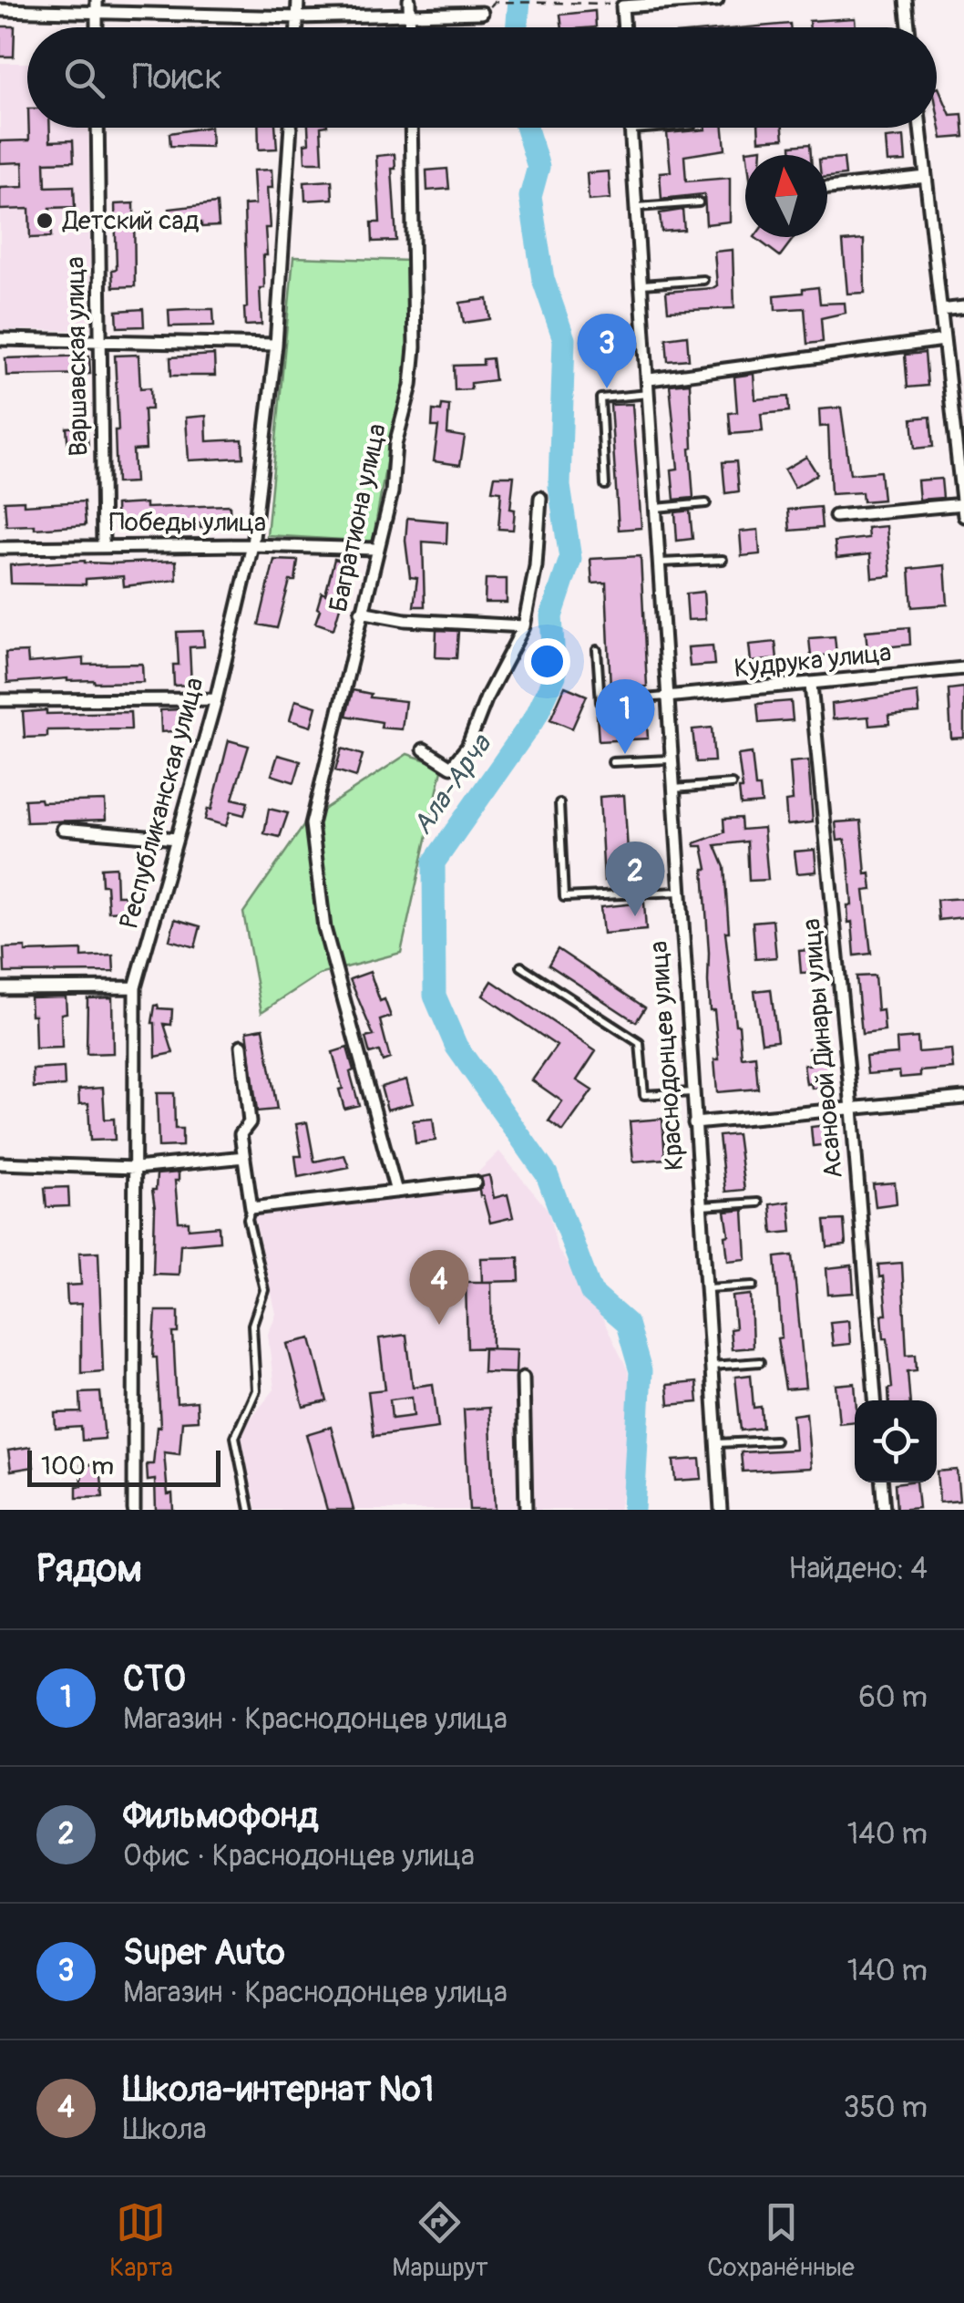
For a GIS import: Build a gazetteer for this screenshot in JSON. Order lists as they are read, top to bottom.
{
  "streets": {
    "street": [
      "Варшавская улица",
      "Багратиона улица",
      "Победы улица",
      "Кудрука улица",
      "Республиканская улица",
      "Асановой Динары улица",
      "Краснодонцев улица"
    ]
  },
  "crossings": [
    ["Варшавская улица", "Победы улица"],
    ["Багратиона улица", "Победы улица"],
    ["Победы улица", "Республиканская улица"],
    ["Кудрука улица", "Асановой Динары улица"],
    ["Кудрука улица", "Краснодонцев улица"]
  ],
  "water": ["Ала-Арча"],
  "places": ["Детский сад"],
  "scale_bar": "100 m",
  "north": "top",
  "page": {
    "search": "Поиск",
    "pins": [
      "3",
      "1",
      "2",
      "4"
    ],
    "scale": "100 m",
    "heading": ["Рядом", "Найдено: 4"],
    "list": [
      {
        "mark": "1",
        "name": "СТО",
        "note": "Магазин · Краснодонцев улица",
        "value": "60 m"
      },
      {
        "mark": "2",
        "name": "Фильмофонд",
        "note": "Офис · Краснодонцев улица",
        "value": "140 m"
      },
      {
        "mark": "3",
        "name": "Super Auto",
        "note": "Магазин · Краснодонцев улица",
        "value": "140 m"
      },
      {
        "mark": "4",
        "name": "Школа-интернат №1",
        "note": "Школа",
        "value": "350 m"
      }
    ],
    "nav": ["Карта", "Маршрут", "Сохранённые"]
  }
}
